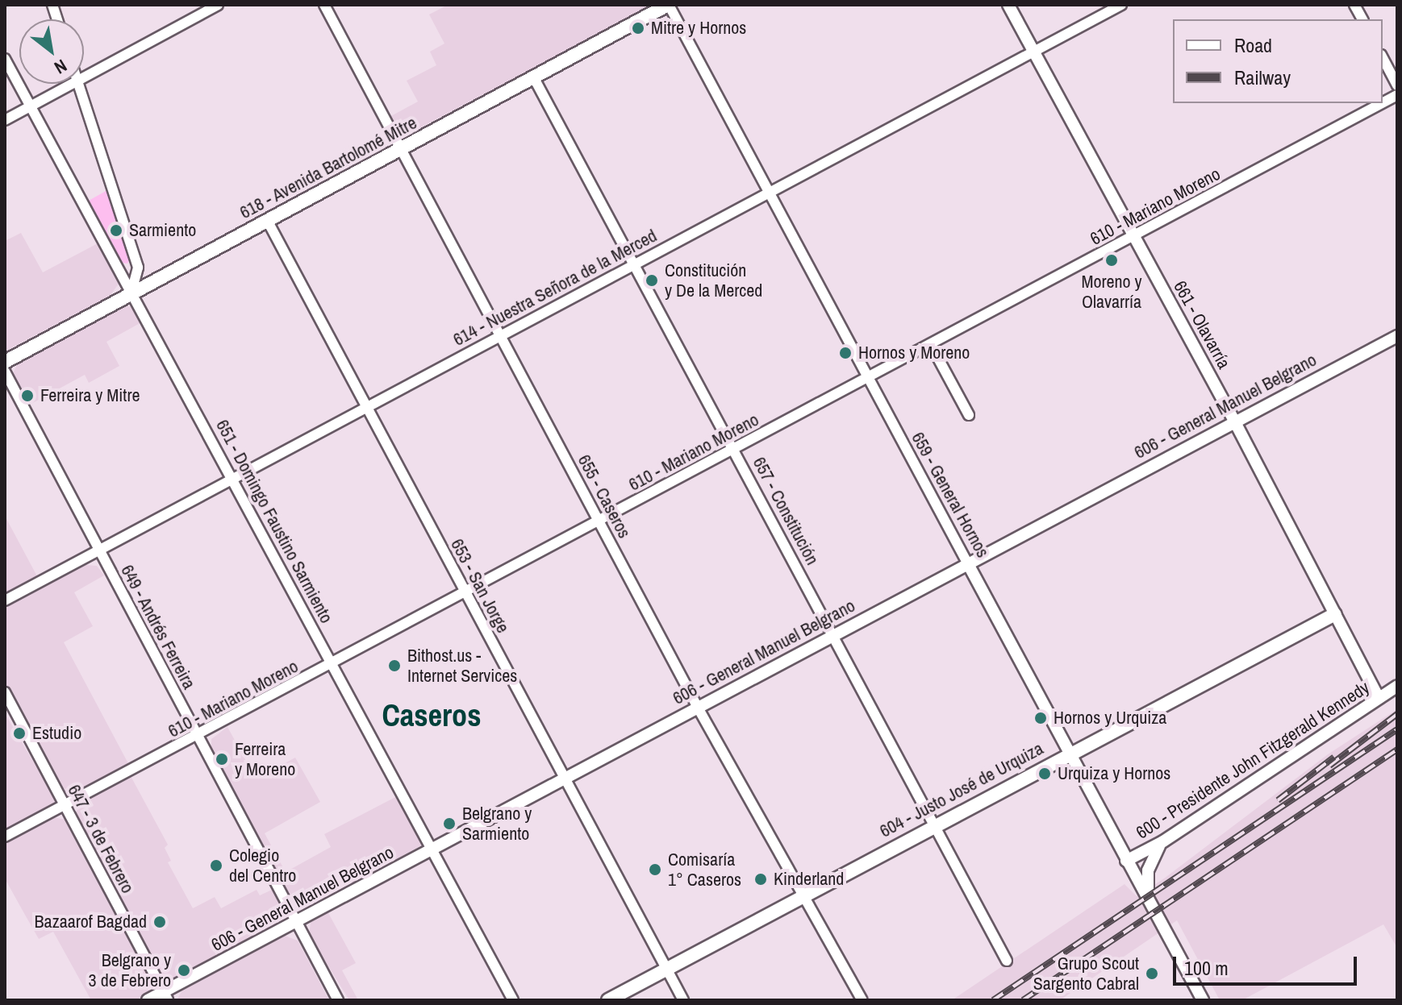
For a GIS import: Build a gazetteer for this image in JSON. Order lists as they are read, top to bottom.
{
  "streets": {
    "main road": ["618 - Avenida Bartolomé Mitre", "604 - Justo José de Urquiza"],
    "street": [
      "610 - Mariano Moreno",
      "614 - Nuestra Señora de la Merced",
      "661 - Olavarría",
      "606 - General Manuel Belgrano",
      "659 - General Hornos",
      "655 - Caseros",
      "657 - Constitución",
      "651 - Domingo Faustino Sarmiento",
      "653 - San Jorge",
      "649 - Andrés Ferreira",
      "600 - Presidente John Fitzgerald Kennedy",
      "647 - 3 de Febrero"
    ]
  },
  "crossings": [
    ["618 - Avenida Bartolomé Mitre", "659 - General Hornos"],
    ["618 - Avenida Bartolomé Mitre", "655 - Caseros"],
    ["618 - Avenida Bartolomé Mitre", "657 - Constitución"],
    ["618 - Avenida Bartolomé Mitre", "651 - Domingo Faustino Sarmiento"],
    ["618 - Avenida Bartolomé Mitre", "653 - San Jorge"],
    ["610 - Mariano Moreno", "661 - Olavarría"],
    ["610 - Mariano Moreno", "659 - General Hornos"],
    ["610 - Mariano Moreno", "655 - Caseros"],
    ["610 - Mariano Moreno", "657 - Constitución"],
    ["610 - Mariano Moreno", "651 - Domingo Faustino Sarmiento"],
    ["610 - Mariano Moreno", "653 - San Jorge"],
    ["610 - Mariano Moreno", "649 - Andrés Ferreira"],
    ["610 - Mariano Moreno", "647 - 3 de Febrero"],
    ["614 - Nuestra Señora de la Merced", "661 - Olavarría"],
    ["614 - Nuestra Señora de la Merced", "659 - General Hornos"],
    ["614 - Nuestra Señora de la Merced", "655 - Caseros"],
    ["614 - Nuestra Señora de la Merced", "657 - Constitución"],
    ["614 - Nuestra Señora de la Merced", "651 - Domingo Faustino Sarmiento"],
    ["614 - Nuestra Señora de la Merced", "653 - San Jorge"],
    ["614 - Nuestra Señora de la Merced", "649 - Andrés Ferreira"],
    ["661 - Olavarría", "606 - General Manuel Belgrano"],
    ["661 - Olavarría", "600 - Presidente John Fitzgerald Kennedy"],
    ["661 - Olavarría", "604 - Justo José de Urquiza"],
    ["606 - General Manuel Belgrano", "659 - General Hornos"],
    ["606 - General Manuel Belgrano", "655 - Caseros"],
    ["606 - General Manuel Belgrano", "657 - Constitución"],
    ["606 - General Manuel Belgrano", "651 - Domingo Faustino Sarmiento"],
    ["606 - General Manuel Belgrano", "653 - San Jorge"],
    ["606 - General Manuel Belgrano", "649 - Andrés Ferreira"],
    ["606 - General Manuel Belgrano", "647 - 3 de Febrero"],
    ["659 - General Hornos", "600 - Presidente John Fitzgerald Kennedy"],
    ["659 - General Hornos", "604 - Justo José de Urquiza"],
    ["655 - Caseros", "604 - Justo José de Urquiza"],
    ["657 - Constitución", "604 - Justo José de Urquiza"],
    ["653 - San Jorge", "604 - Justo José de Urquiza"]
  ],
  "districts": ["Caseros"],
  "places": [
    "Mitre y Hornos",
    "Sarmiento",
    "Moreno y Olavarría",
    "Constitución y De la Merced",
    "Hornos y Moreno",
    "Ferreira y Mitre",
    "Bithost.us - Internet Services",
    "Hornos y Urquiza",
    "Estudio",
    "Ferreira y Moreno",
    "Urquiza y Hornos",
    "Belgrano y Sarmiento",
    "Colegio del Centro",
    "Comisaría 1° Caseros",
    "Kinderland",
    "Bazaarof Bagdad",
    "Belgrano y 3 de Febrero",
    "Grupo Scout Sargento Cabral"
  ],
  "legend": ["Road", "Railway"],
  "scale_bar": "100 m",
  "north": "bottom right"
}
